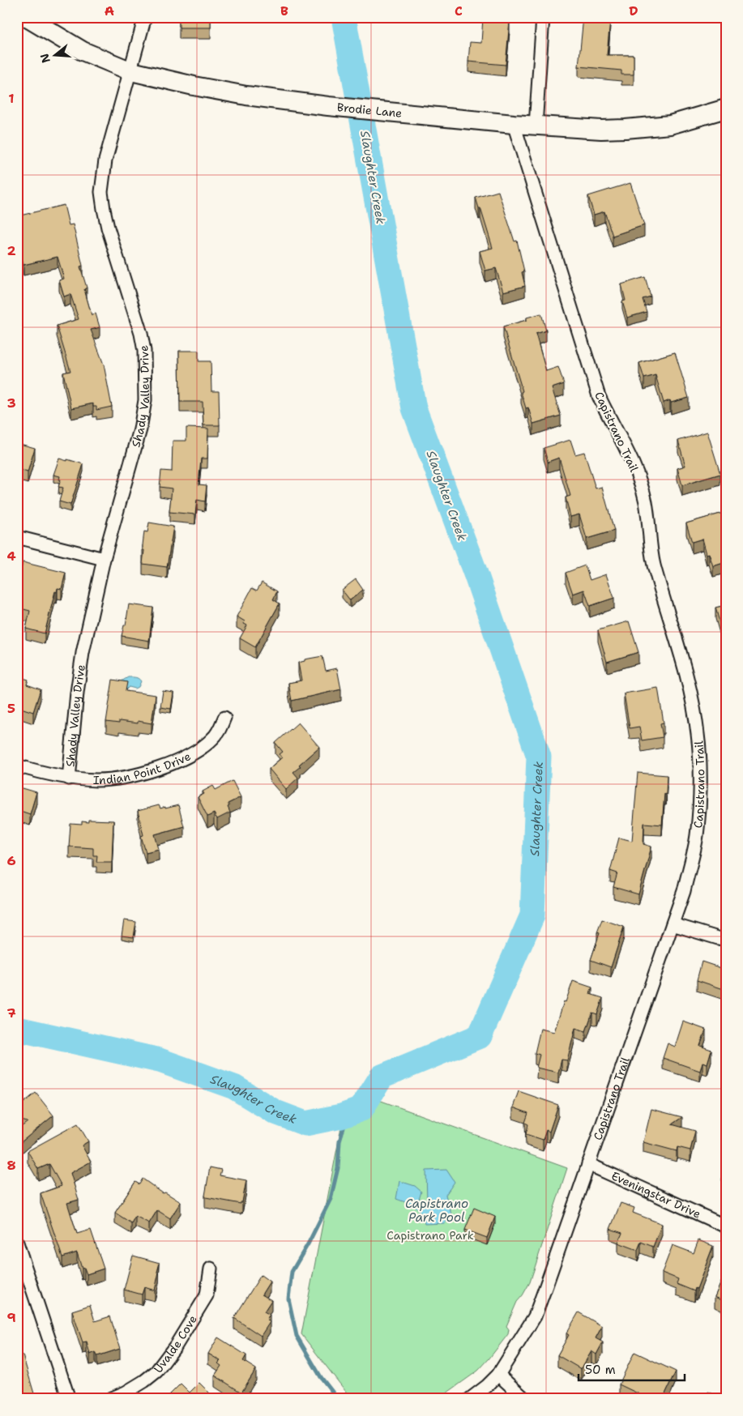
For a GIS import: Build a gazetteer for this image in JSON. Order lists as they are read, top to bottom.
{
  "streets": {
    "main road": ["Brodie Lane"],
    "street": [
      "Shady Valley Drive",
      "Capistrano Trail",
      "Indian Point Drive",
      "Eveningstar Drive",
      "Uvalde Cove"
    ]
  },
  "crossings": [
    ["Brodie Lane", "Shady Valley Drive"],
    ["Brodie Lane", "Capistrano Trail"],
    ["Shady Valley Drive", "Indian Point Drive"],
    ["Capistrano Trail", "Eveningstar Drive"]
  ],
  "water": ["Slaughter Creek", "Capistrano Park Pool"],
  "parks": ["Capistrano Park"],
  "scale_bar": "50 m",
  "north": "left",
  "grid": {
    "columns": [
      "A",
      "B",
      "C",
      "D"
    ],
    "rows": [
      "1",
      "2",
      "3",
      "4",
      "5",
      "6",
      "7",
      "8",
      "9"
    ]
  }
}
